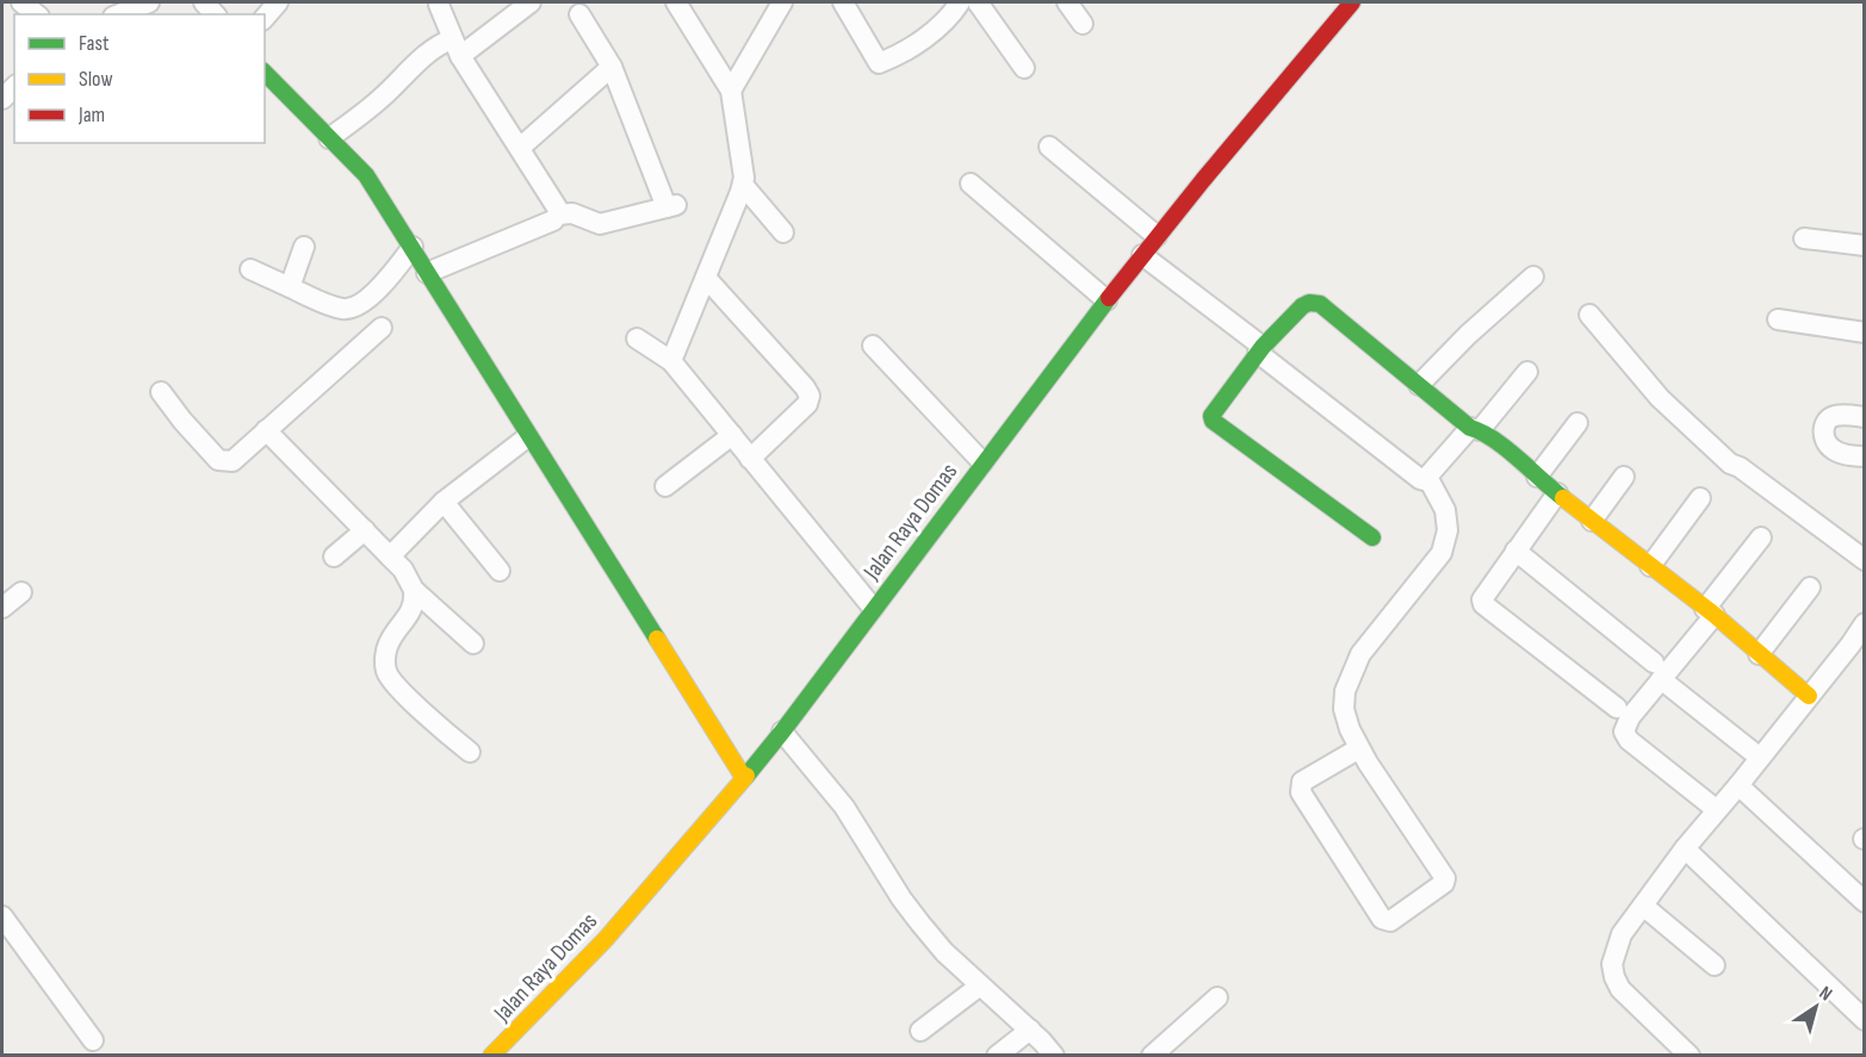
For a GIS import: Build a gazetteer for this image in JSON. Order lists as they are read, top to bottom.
{
  "streets": {
    "main road": ["Jalan Raya Domas"]
  },
  "legend": ["Fast", "Slow", "Jam"],
  "north": "top right"
}
